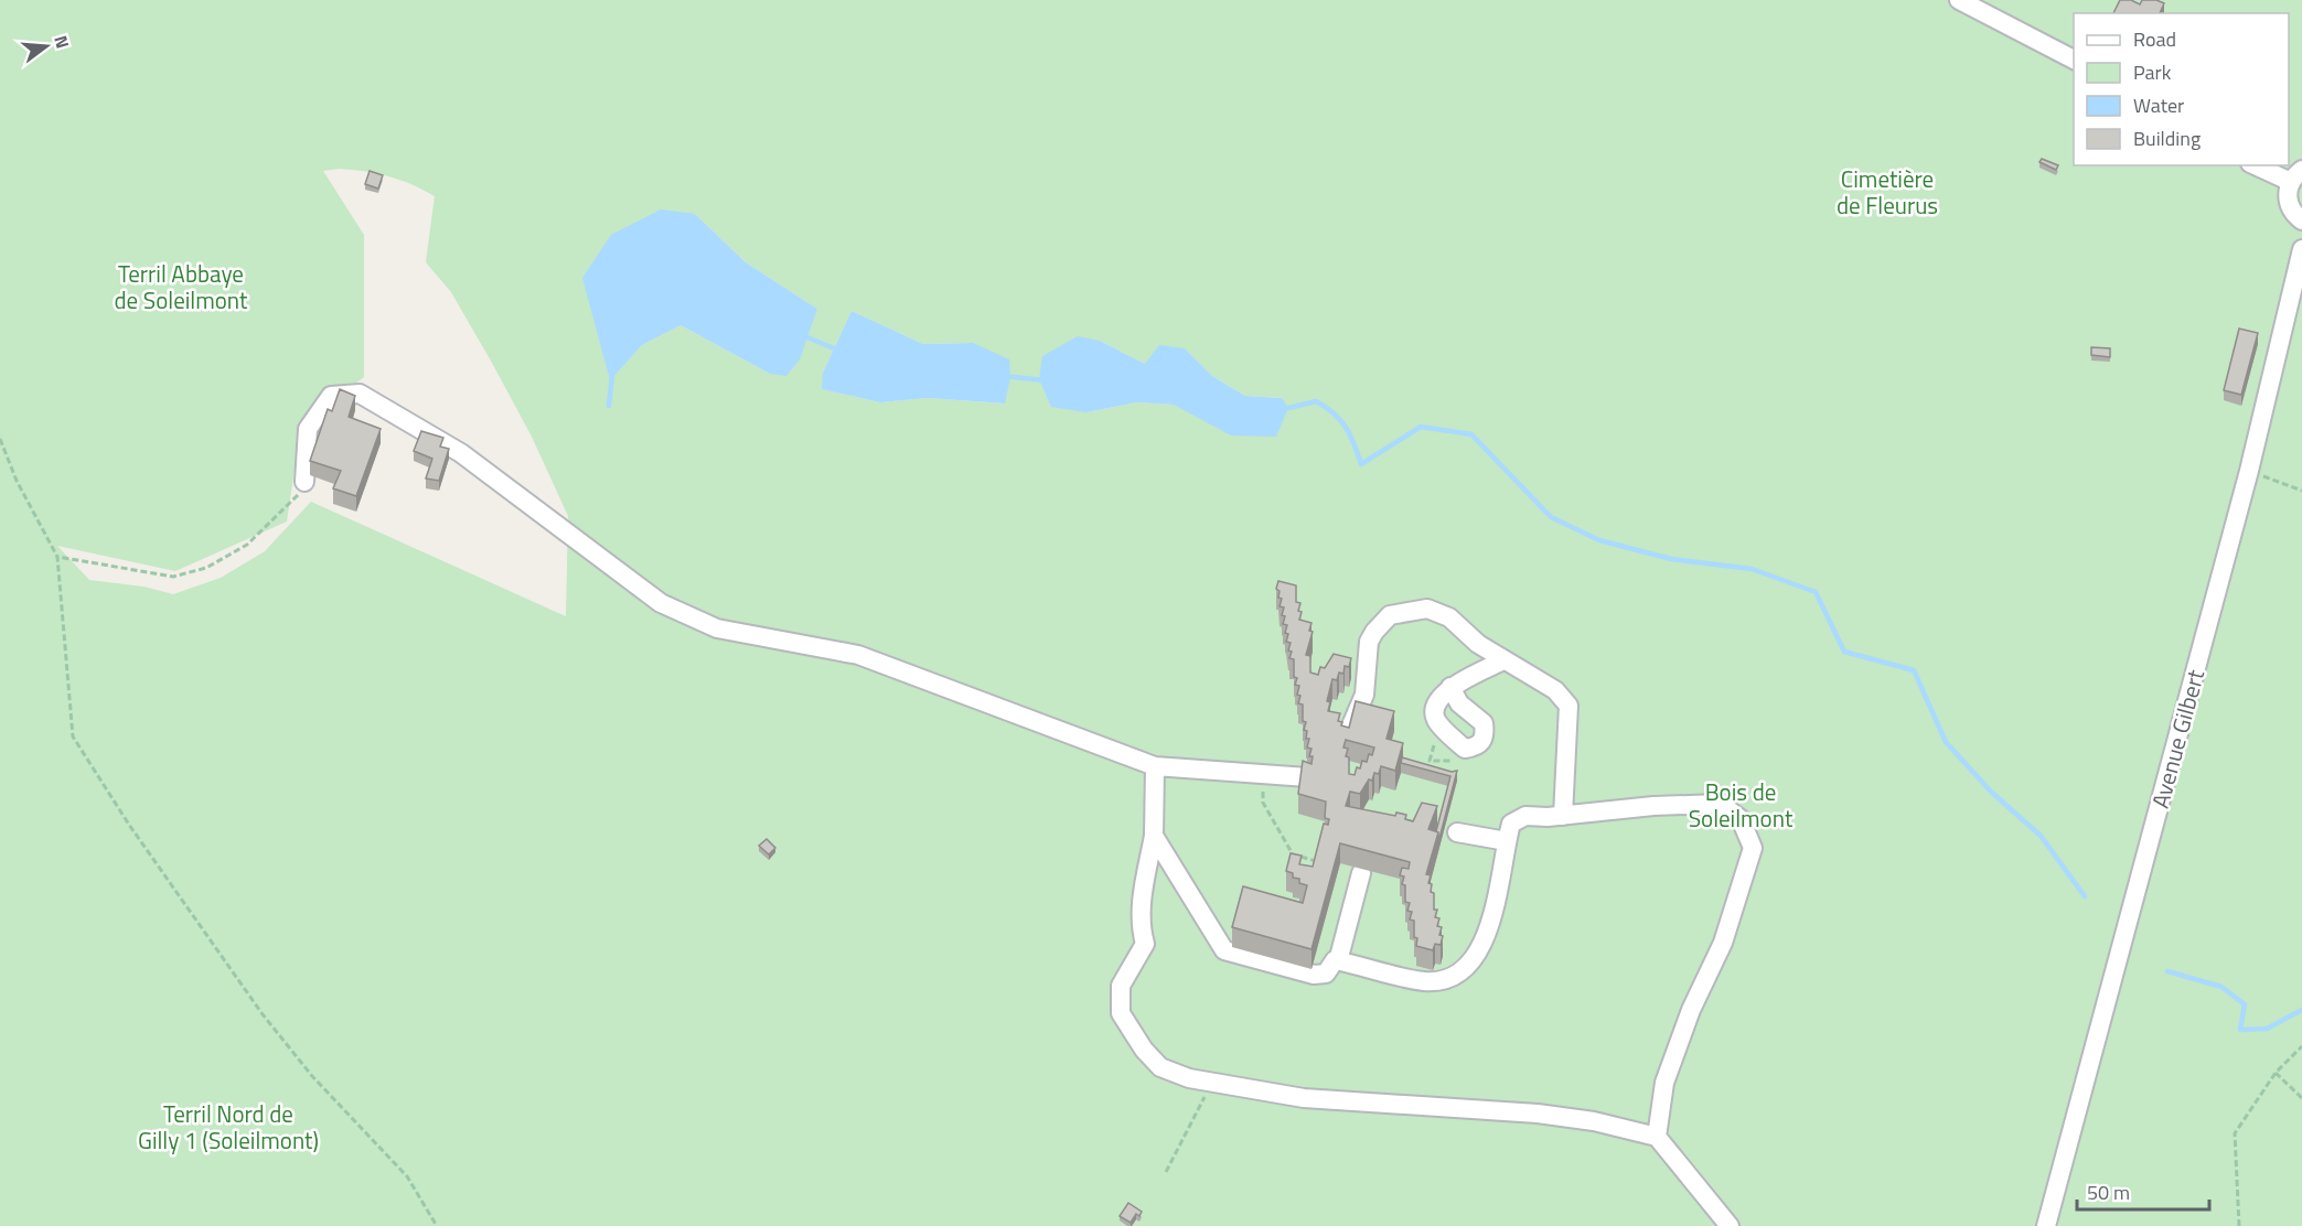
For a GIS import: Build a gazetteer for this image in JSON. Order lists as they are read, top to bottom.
{
  "streets": {
    "street": ["Avenue Gilbert"]
  },
  "parks": [
    "Cimetière de Fleurus",
    "Terril Abbaye de Soleilmont",
    "Bois de Soleilmont",
    "Terril Nord de Gilly 1 (Soleilmont)"
  ],
  "legend": [
    "Road",
    "Park",
    "Water",
    "Building"
  ],
  "scale_bar": "50 m",
  "north": "right"
}
